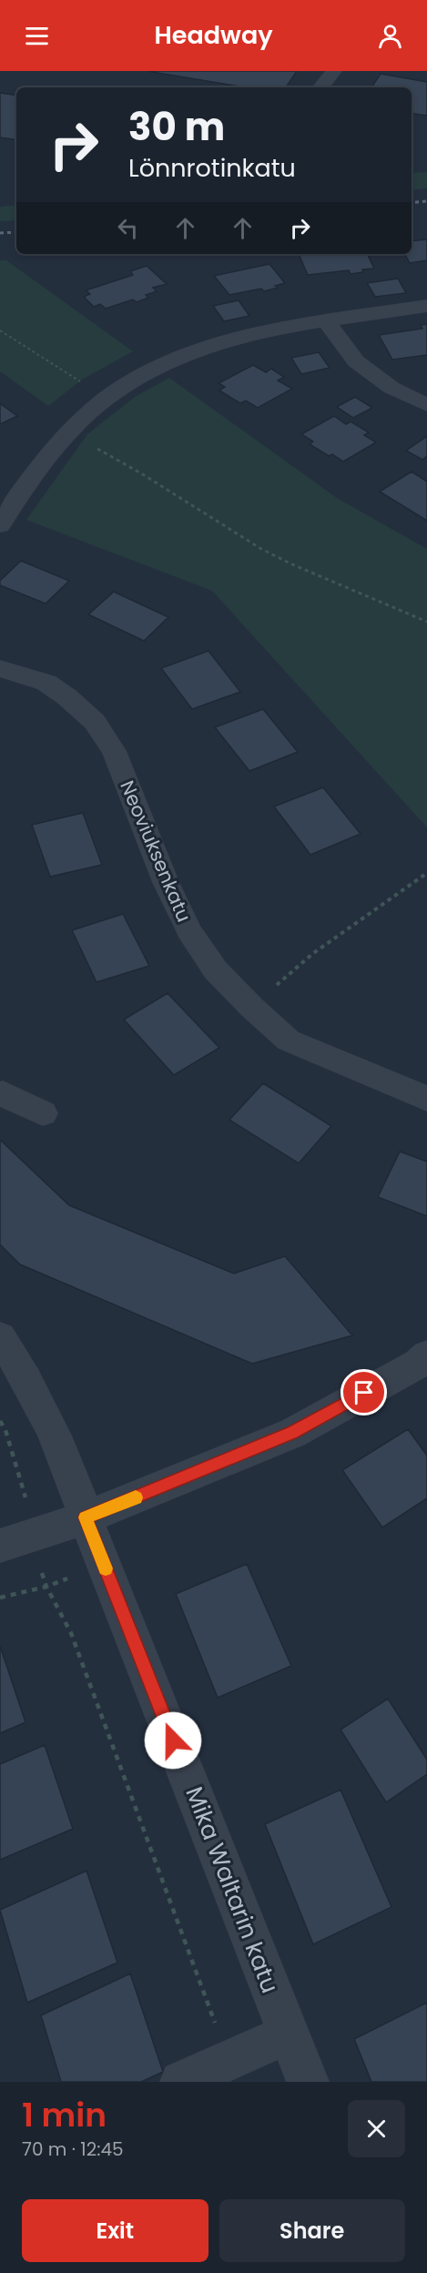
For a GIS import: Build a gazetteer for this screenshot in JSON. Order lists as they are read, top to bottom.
{
  "streets": {
    "street": ["Neoviuksenkatu", "Mika Waltarin katu"]
  },
  "page": {
    "header": "Headway",
    "turn": ["30 m", "Lönnrotinkatu"],
    "heading": ["1 min", "70 m · 12:45"],
    "buttons": ["Exit", "Share"]
  }
}
